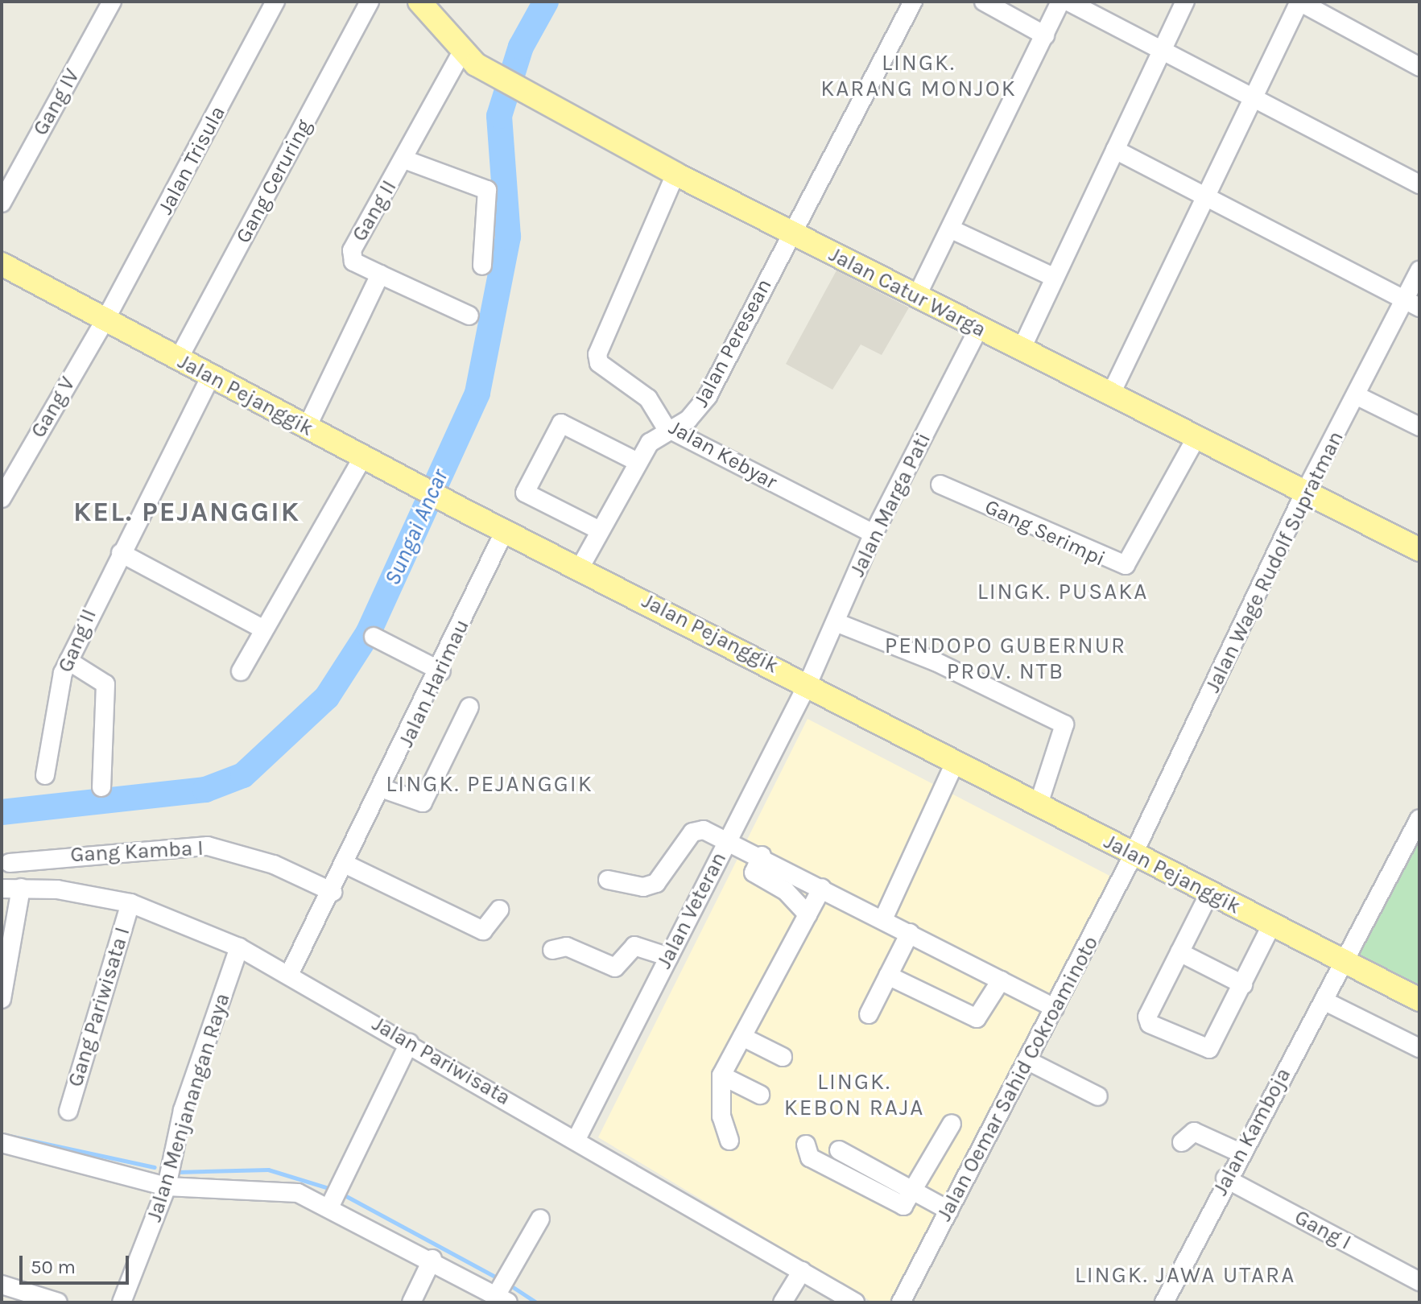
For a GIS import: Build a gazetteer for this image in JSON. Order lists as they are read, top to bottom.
{
  "streets": {
    "main road": ["Jalan Catur Warga", "Jalan Pejanggik"],
    "street": [
      "Gang IV",
      "Jalan Trisula",
      "Gang Ceruring",
      "Gang II",
      "Jalan Peresean",
      "Gang V",
      "Jalan Kebyar",
      "Jalan Marga Pati",
      "Gang Serimpi",
      "Jalan Wage Rudolf Supratman",
      "Jalan Harimau",
      "Gang Kamba I",
      "Jalan Veteran",
      "Gang Pariwisata I",
      "Jalan Pariwisata",
      "Jalan Oemar Sahid Cokroaminoto",
      "Jalan Menjanangan Raya",
      "Jalan Kamboja",
      "Gang I"
    ]
  },
  "crossings": [
    ["Jalan Trisula", "Jalan Pejanggik"],
    ["Jalan Trisula", "Gang V"],
    ["Gang Ceruring", "Jalan Pejanggik"],
    ["Gang II", "Jalan Catur Warga"],
    ["Gang II", "Jalan Pejanggik"],
    ["Jalan Catur Warga", "Jalan Peresean"],
    ["Jalan Catur Warga", "Jalan Kebyar"],
    ["Jalan Catur Warga", "Jalan Marga Pati"],
    ["Jalan Catur Warga", "Gang Serimpi"],
    ["Jalan Catur Warga", "Jalan Wage Rudolf Supratman"],
    ["Jalan Peresean", "Jalan Pejanggik"],
    ["Jalan Peresean", "Jalan Kebyar"],
    ["Jalan Pejanggik", "Gang V"],
    ["Jalan Pejanggik", "Jalan Marga Pati"],
    ["Jalan Pejanggik", "Jalan Wage Rudolf Supratman"],
    ["Jalan Pejanggik", "Jalan Harimau"],
    ["Jalan Pejanggik", "Jalan Veteran"],
    ["Jalan Pejanggik", "Jalan Oemar Sahid Cokroaminoto"],
    ["Jalan Pejanggik", "Jalan Kamboja"],
    ["Jalan Kebyar", "Jalan Marga Pati"],
    ["Jalan Marga Pati", "Jalan Veteran"],
    ["Jalan Wage Rudolf Supratman", "Jalan Oemar Sahid Cokroaminoto"],
    ["Jalan Harimau", "Gang Kamba I"],
    ["Jalan Harimau", "Jalan Pariwisata"],
    ["Jalan Veteran", "Jalan Pariwisata"],
    ["Gang Pariwisata I", "Jalan Pariwisata"],
    ["Jalan Pariwisata", "Jalan Menjanangan Raya"],
    ["Jalan Kamboja", "Gang I"]
  ],
  "districts": [
    "LINGK. KARANG MONJOK",
    "KEL. PEJANGGIK",
    "LINGK. PUSAKA",
    "PENDOPO GUBERNUR PROV. NTB",
    "LINGK. PEJANGGIK",
    "LINGK. KEBON RAJA",
    "LINGK. JAWA UTARA"
  ],
  "water": ["Sungai Ancar"],
  "scale_bar": "50 m"
}
